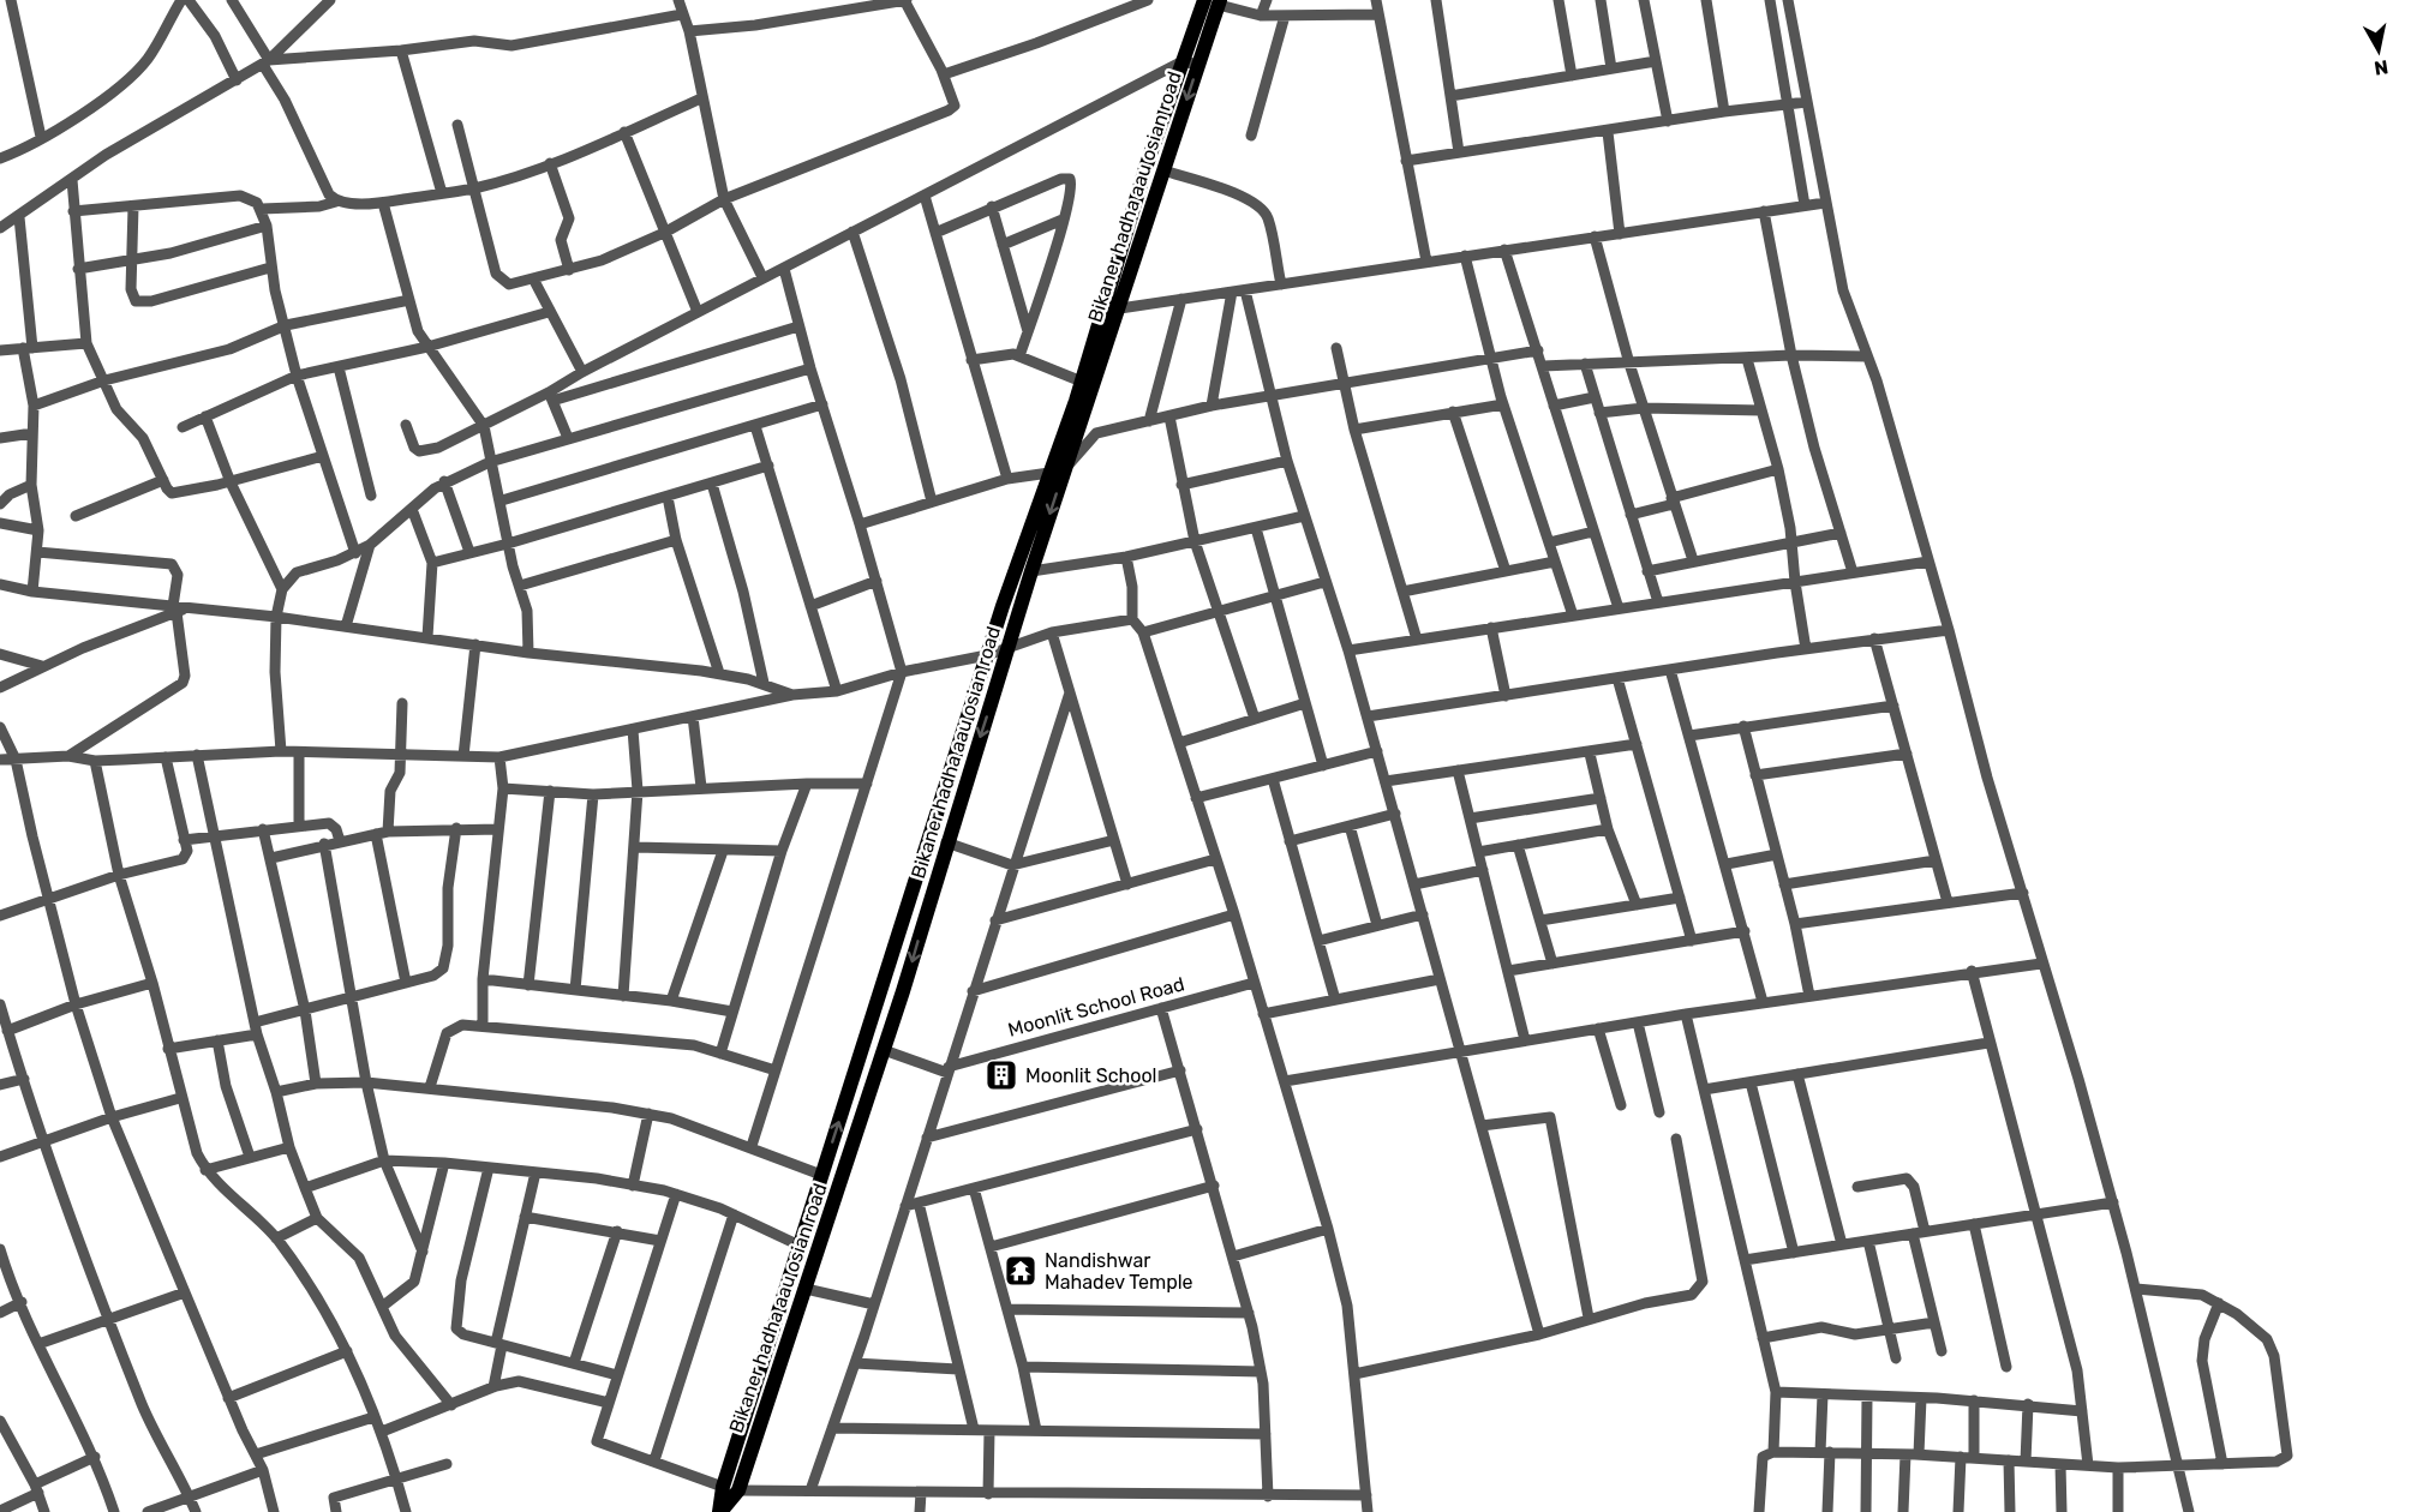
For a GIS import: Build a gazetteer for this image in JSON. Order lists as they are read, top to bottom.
{
  "streets": {
    "main road": ["Bikaner hadha aau osian road"],
    "street": ["Moonlit School Road"]
  },
  "places": {
    "building": ["Moonlit School"],
    "temple": ["Nandishwar Mahadev Temple"]
  },
  "north": "bottom"
}
